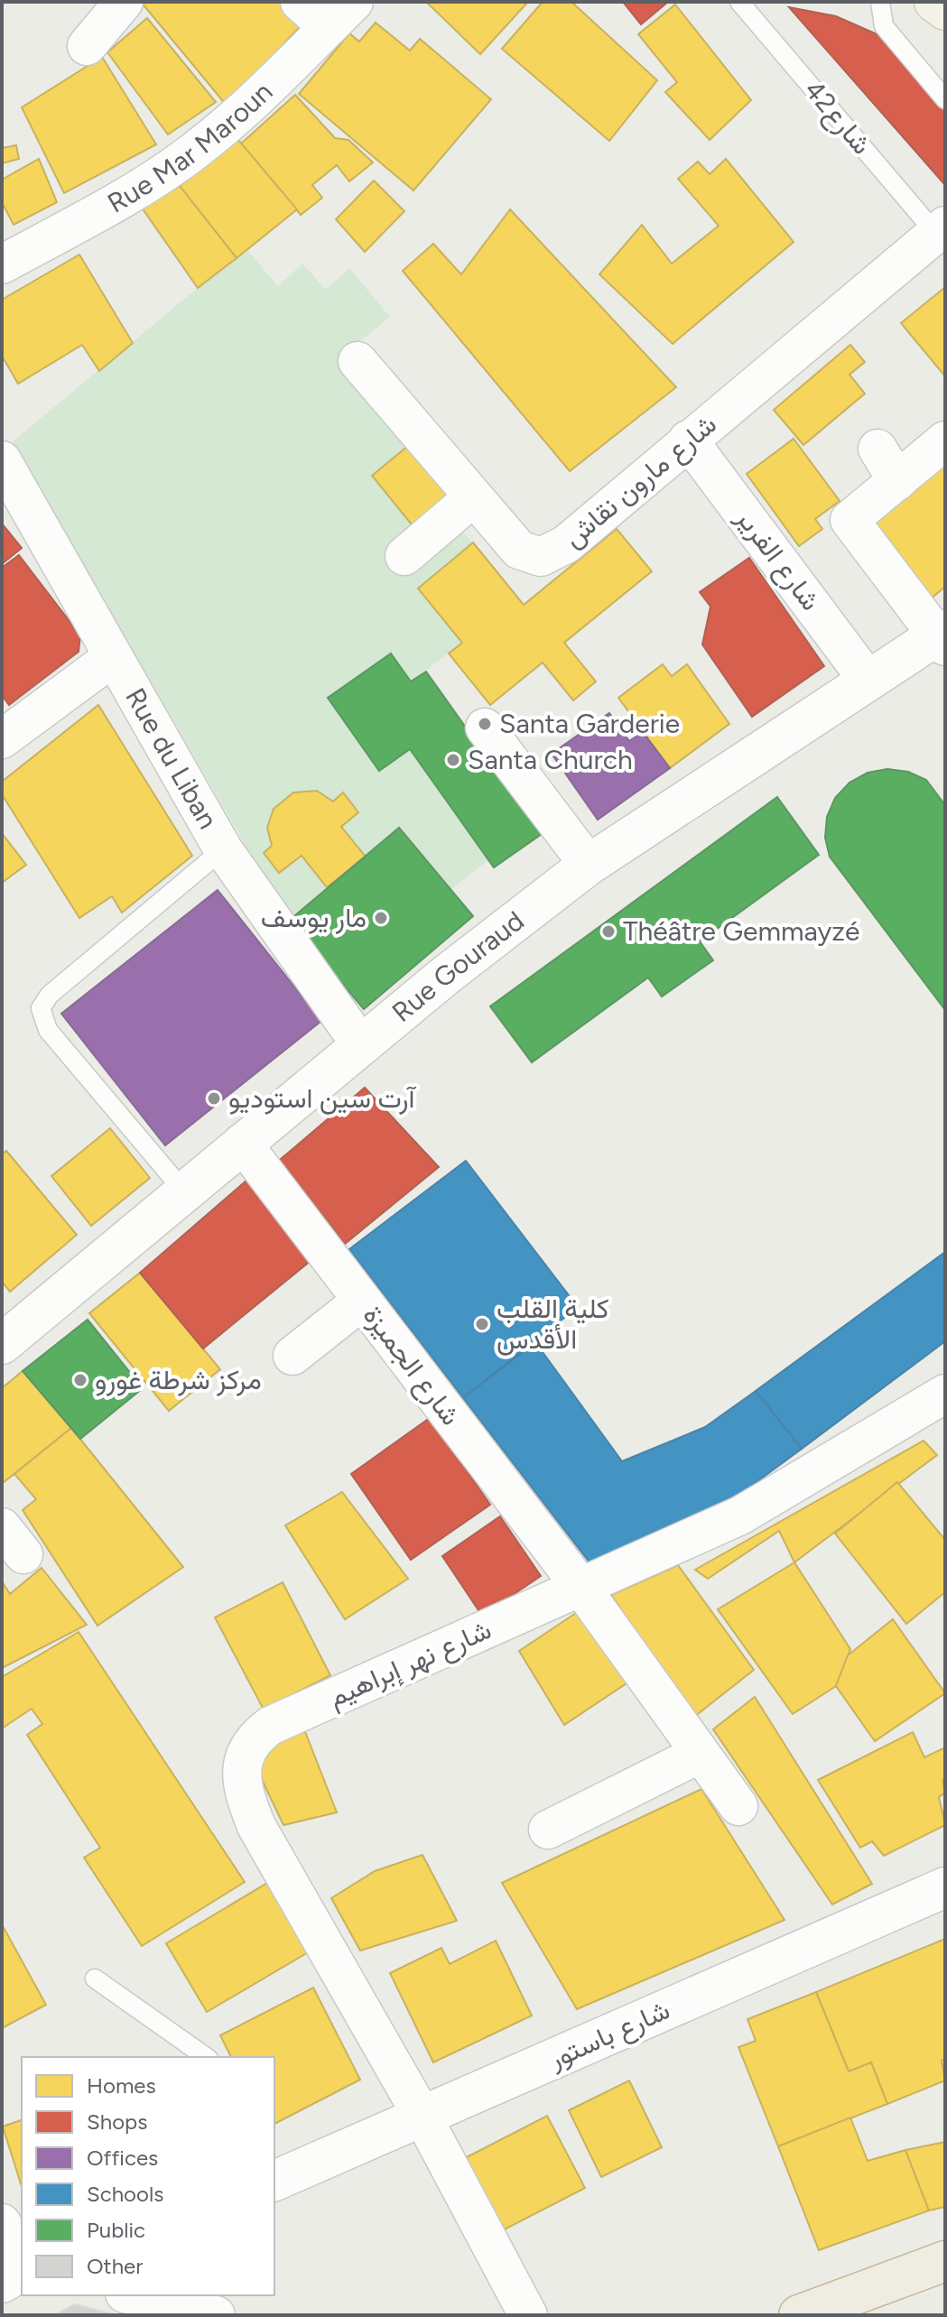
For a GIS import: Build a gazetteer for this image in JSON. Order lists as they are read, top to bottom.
{
  "streets": {
    "street": [
      "Rue Mar Maroun",
      "شارع مارون نقاش",
      "شارع الفرير",
      "Rue du Liban",
      "Rue Gouraud",
      "شارع الجميزة",
      "شارع نهر إبراهيم",
      "شارع باستور"
    ],
    "lane": ["شارع42"]
  },
  "crossings": [
    ["شارع42", "شارع مارون نقاش"],
    ["شارع مارون نقاش", "شارع الفرير"],
    ["شارع الفرير", "Rue Gouraud"],
    ["Rue du Liban", "Rue Gouraud"],
    ["Rue Gouraud", "شارع الجميزة"],
    ["شارع الجميزة", "شارع نهر إبراهيم"],
    ["شارع نهر إبراهيم", "شارع باستور"]
  ],
  "places": [
    "Santa Garderie",
    "Santa Church",
    "مار يوسف",
    "Théâtre Gemmayzé",
    "آرت سين استوديو",
    "كلية القلب الأقدس",
    "مركز شرطة غورو"
  ],
  "legend": [
    "Homes",
    "Shops",
    "Offices",
    "Schools",
    "Public",
    "Other"
  ]
}
